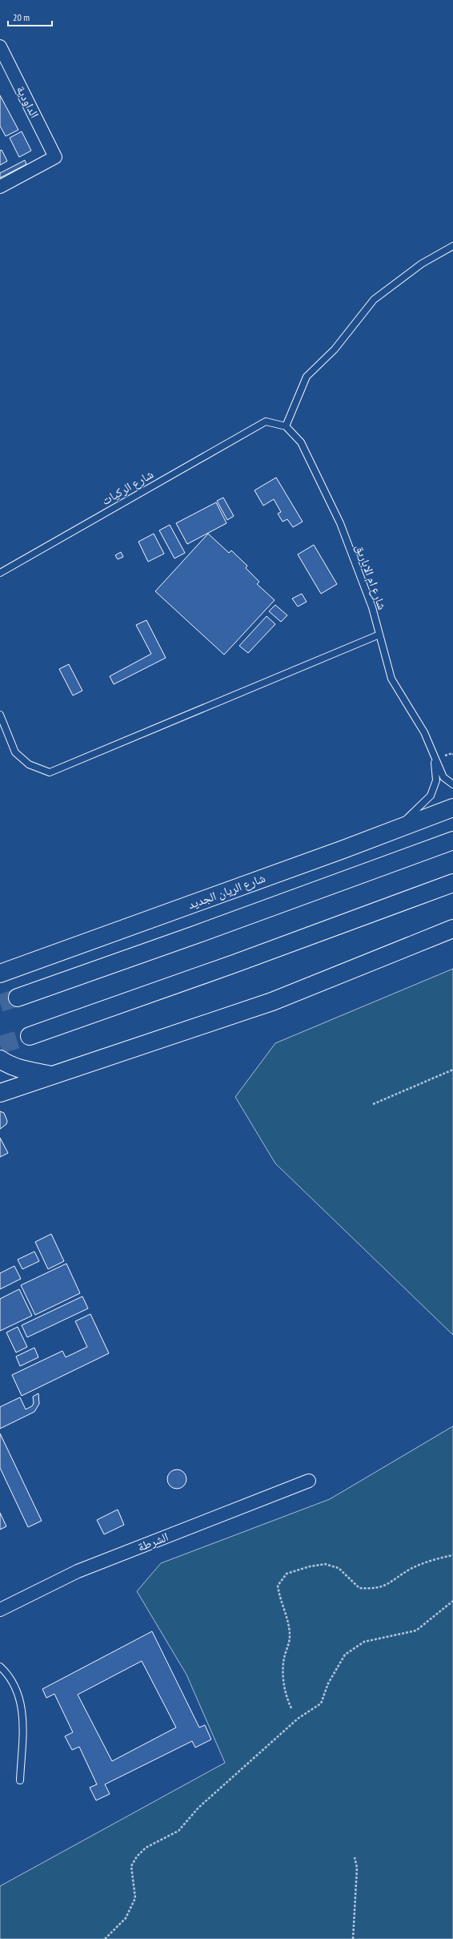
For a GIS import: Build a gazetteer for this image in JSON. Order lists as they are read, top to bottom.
{
  "streets": {
    "main road": ["شارع الريان الجديد"],
    "street": ["الداودية", "الشرطة"],
    "lane": ["شارع الركيات", "شارع ام الاباريق"]
  },
  "crossings": [
    ["شارع الركيات", "شارع ام الاباريق"],
    ["شارع ام الاباريق", "شارع الريان الجديد"]
  ],
  "scale_bar": "20 m"
}
